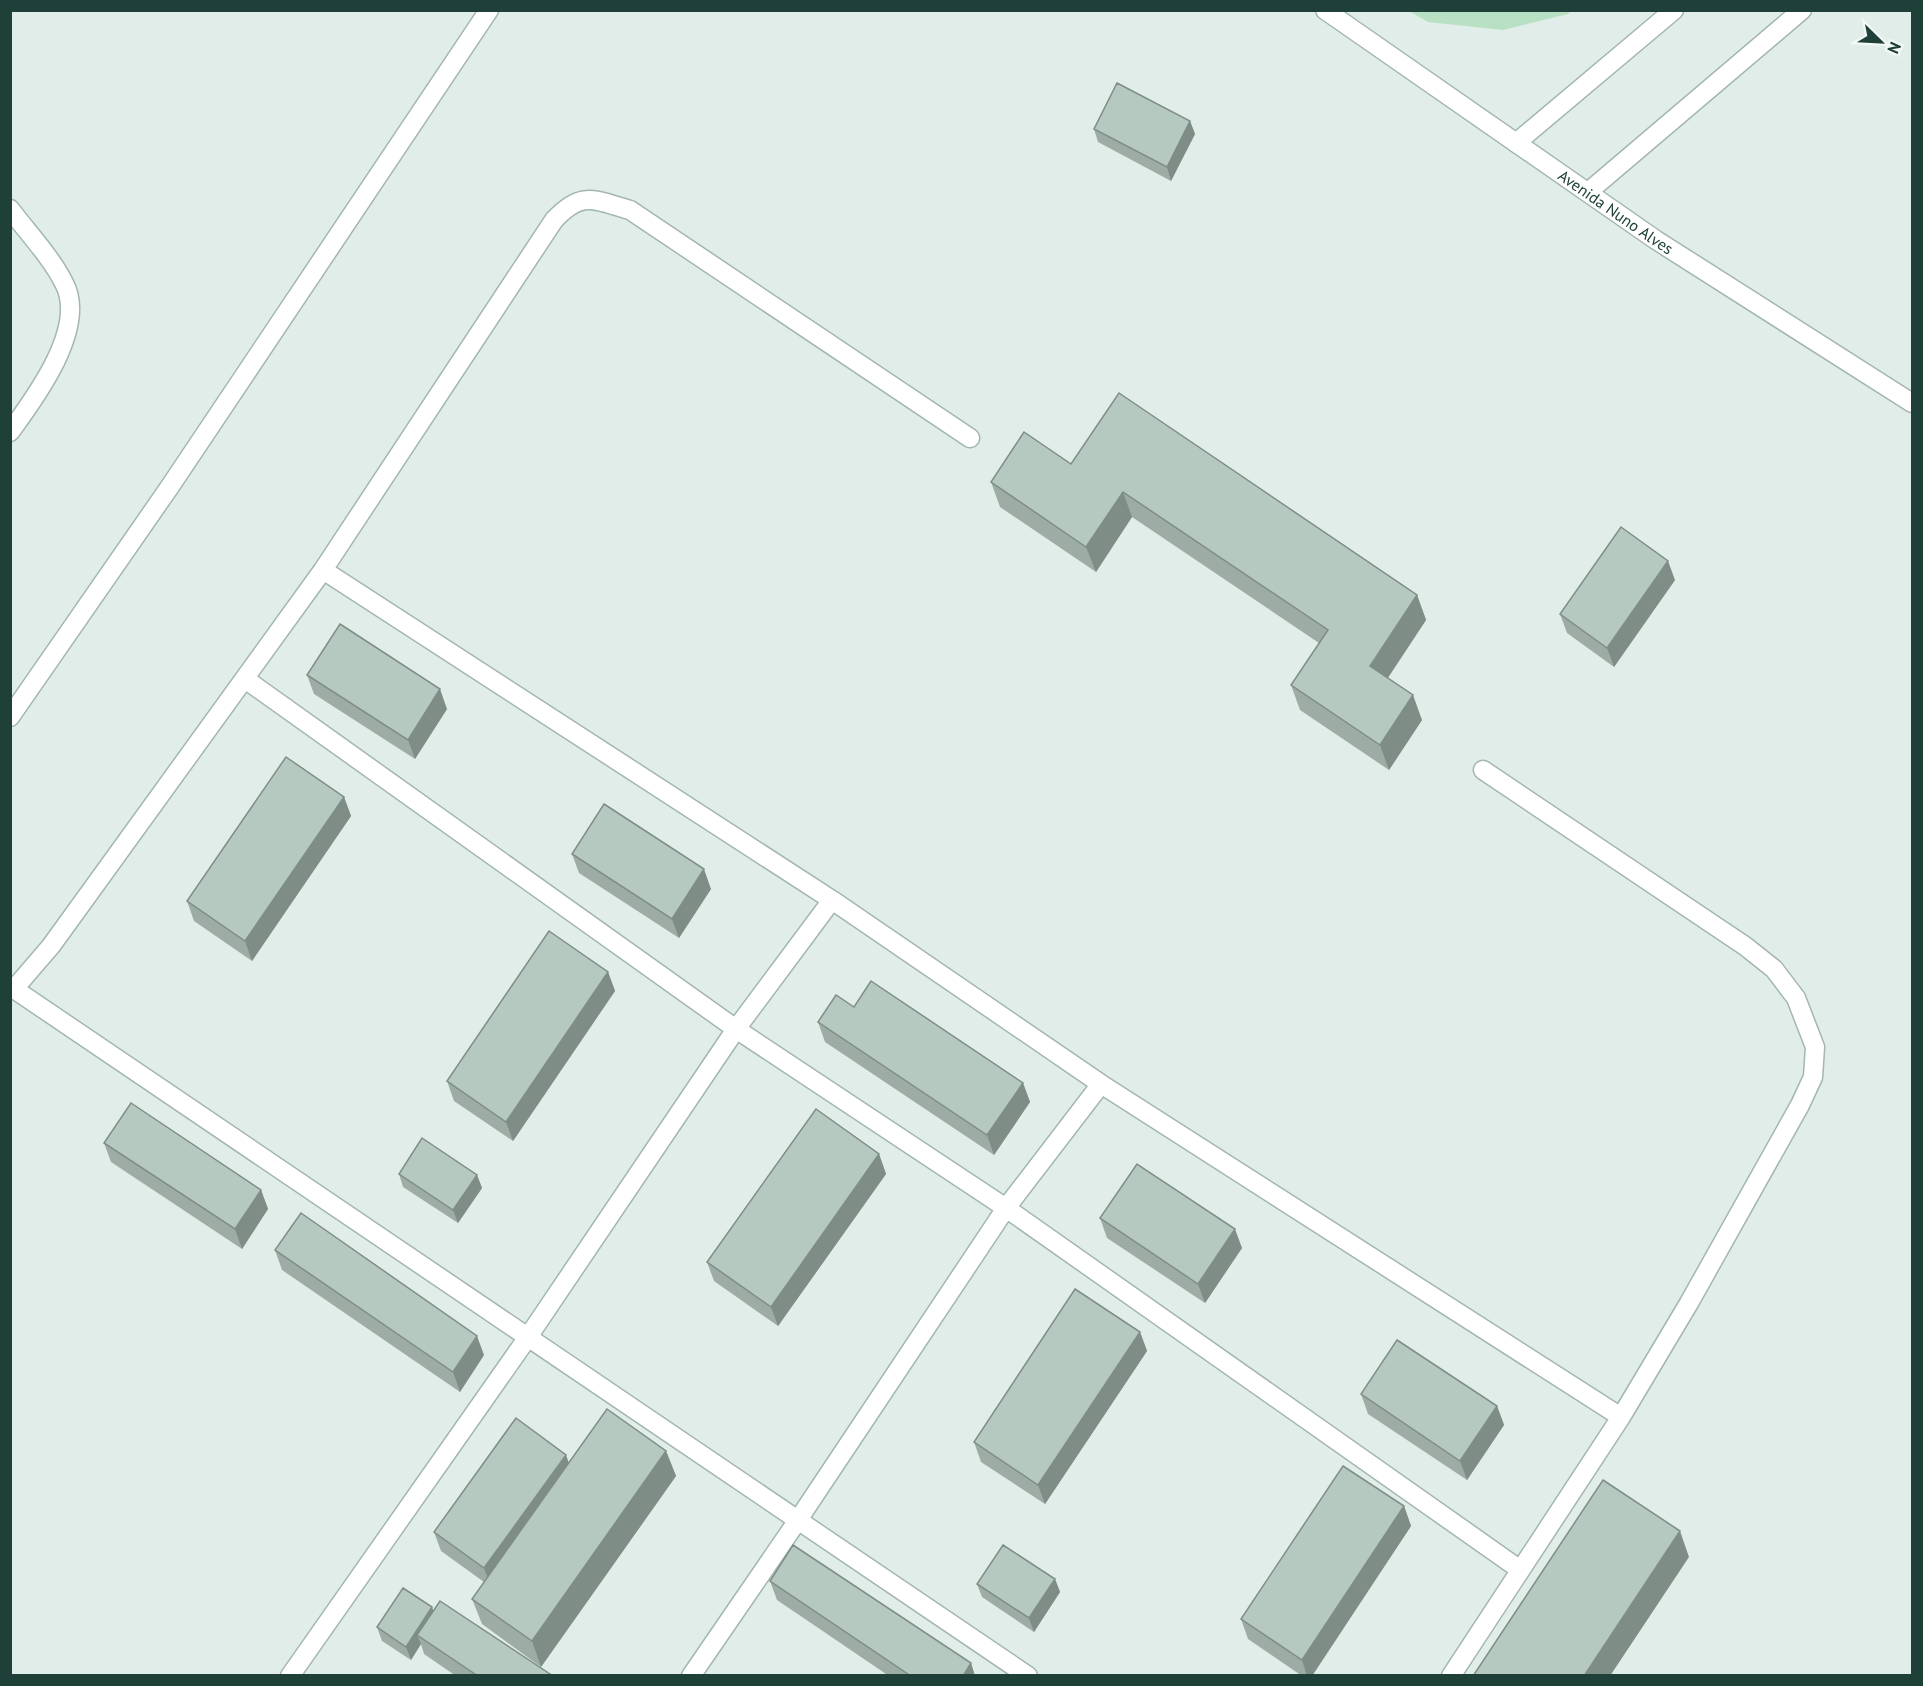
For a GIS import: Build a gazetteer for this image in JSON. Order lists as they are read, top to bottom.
{
  "streets": {
    "street": ["Avenida Nuno Alves"]
  },
  "north": "bottom right"
}
